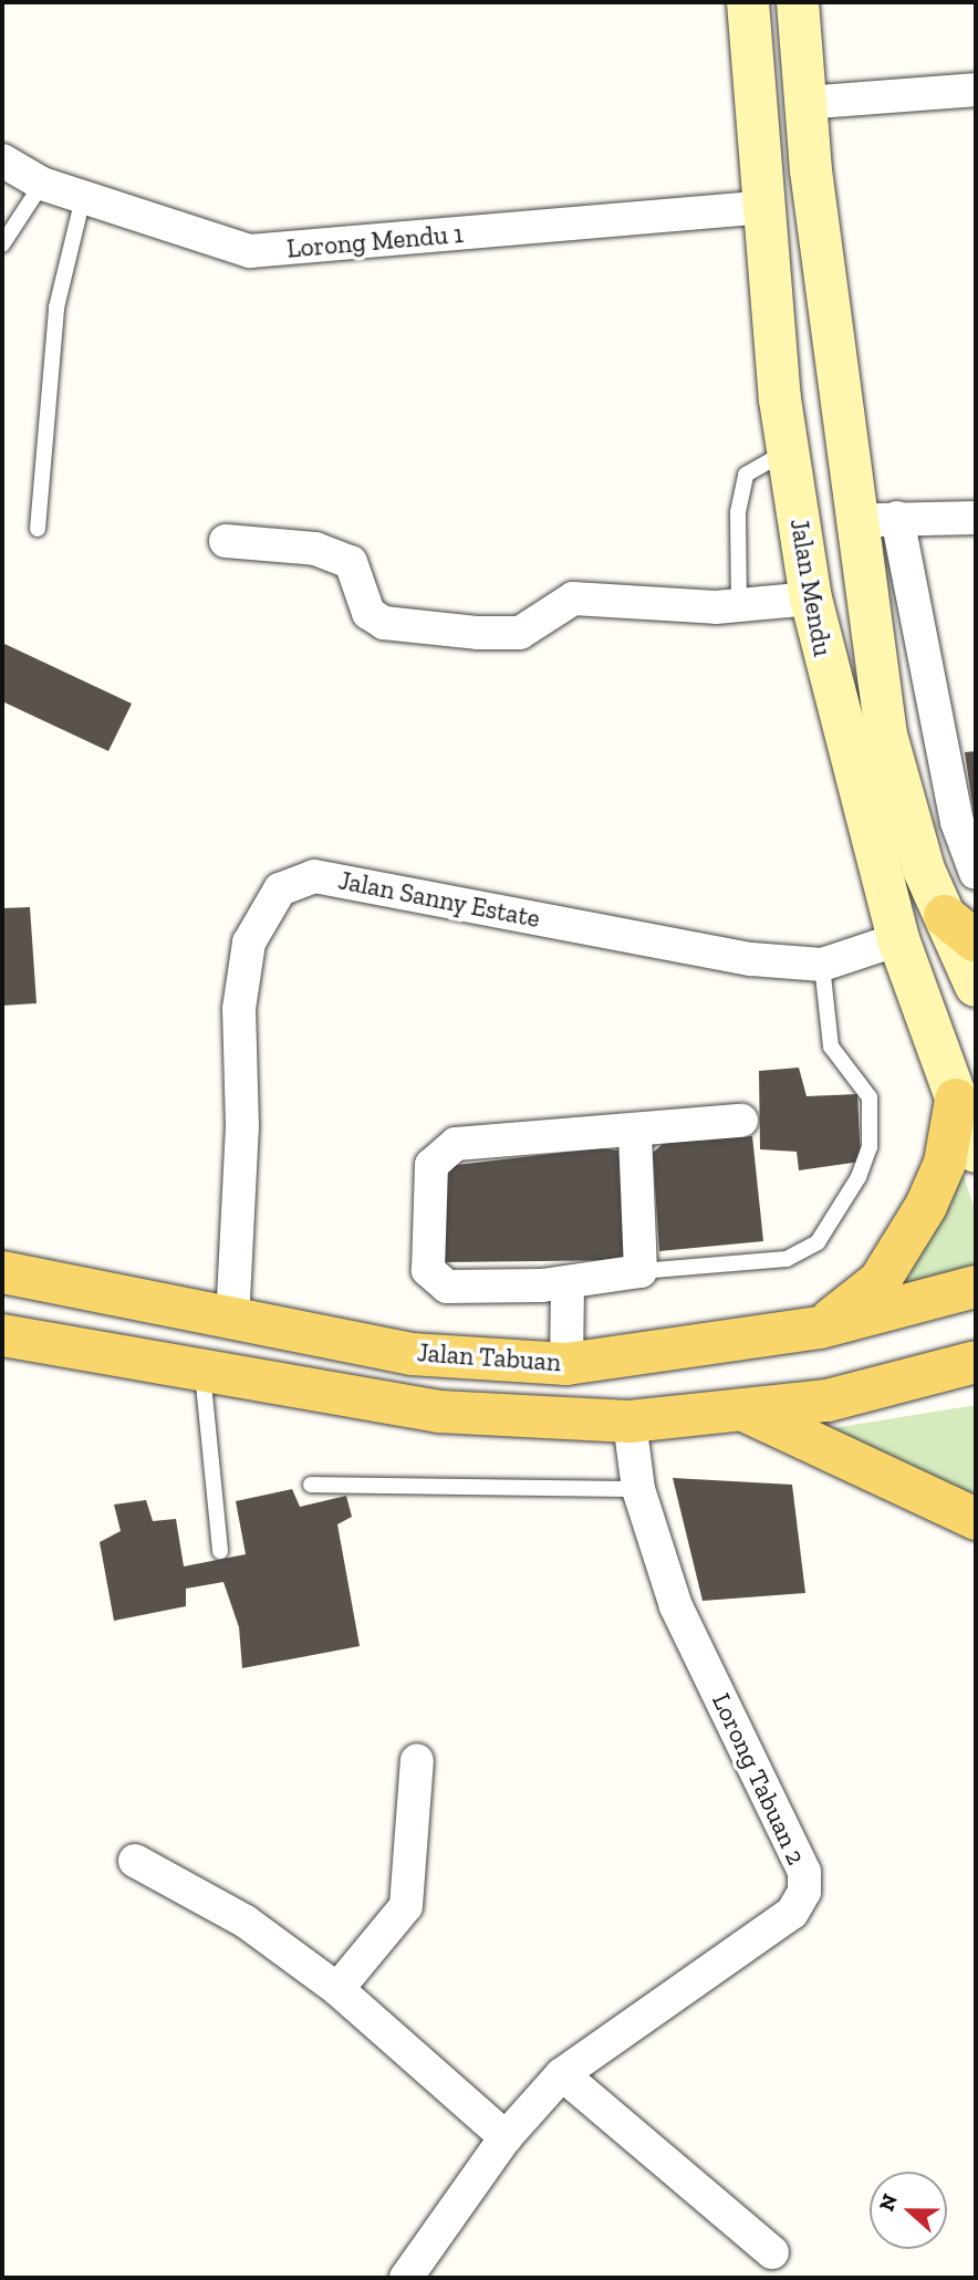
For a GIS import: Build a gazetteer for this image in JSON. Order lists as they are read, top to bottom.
{
  "streets": {
    "main road": ["Jalan Mendu", "Jalan Tabuan"],
    "street": ["Lorong Mendu 1", "Jalan Sanny Estate", "Lorong Tabuan 2"]
  },
  "crossings": [
    ["Lorong Mendu 1", "Jalan Mendu"],
    ["Jalan Mendu", "Jalan Sanny Estate"],
    ["Jalan Sanny Estate", "Jalan Tabuan"]
  ],
  "north": "left"
}
